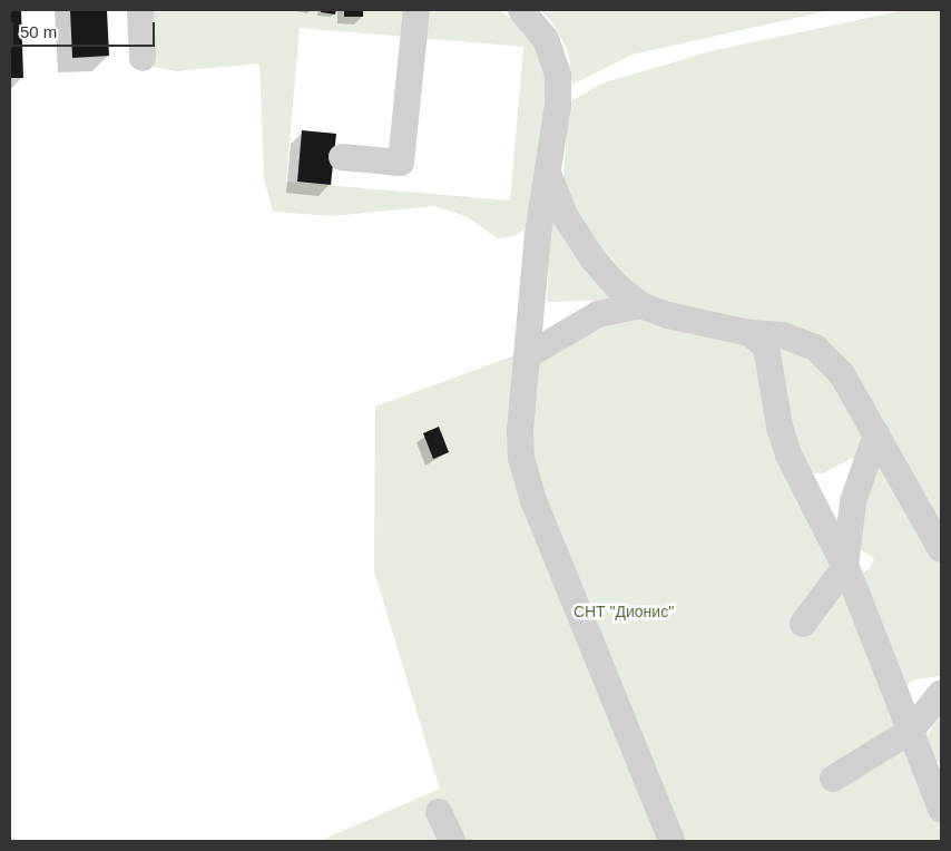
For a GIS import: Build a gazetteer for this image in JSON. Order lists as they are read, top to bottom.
{
  "parks": ["СНТ \"Дионис\""],
  "scale_bar": "50 m"
}
